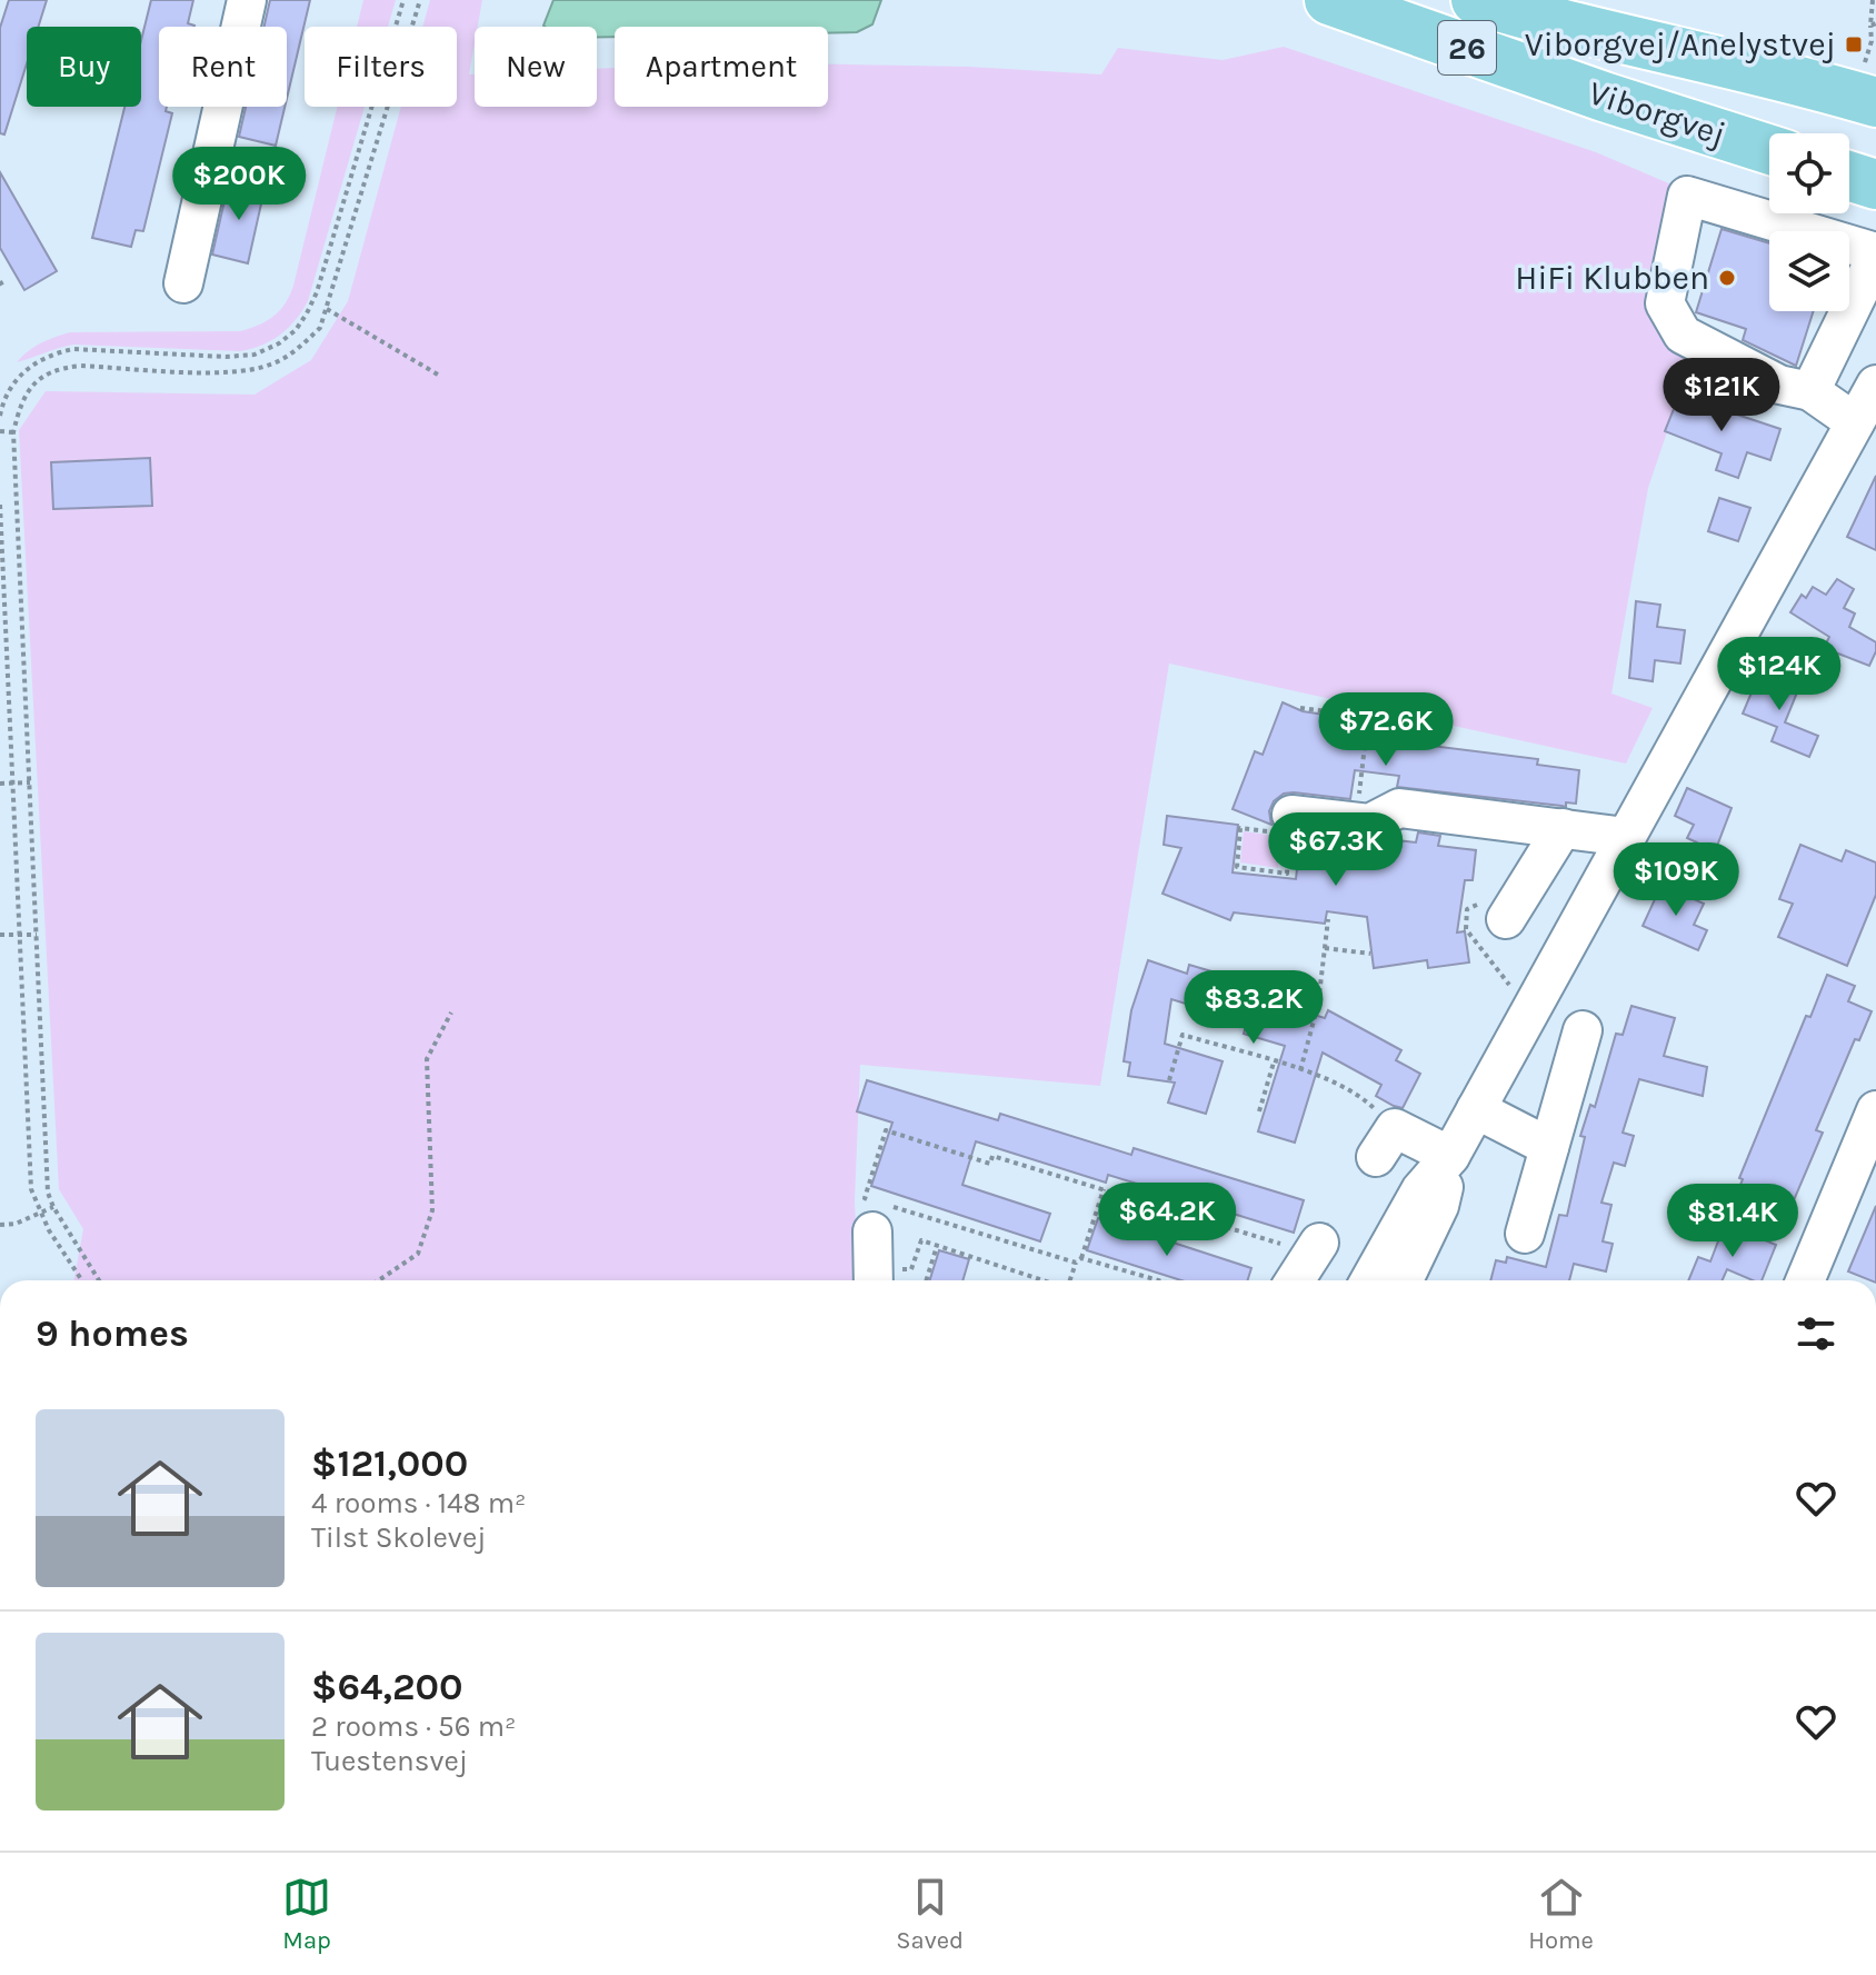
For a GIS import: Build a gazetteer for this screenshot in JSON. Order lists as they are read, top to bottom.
{
  "streets": {
    "main road": ["26", "Viborgvej"]
  },
  "places": {
    "transit": ["Viborgvej/Anelystvej"],
    "other": ["HiFi Klubben"]
  },
  "page": {
    "chip": [
      "Buy",
      "Rent",
      "Filters",
      "New",
      "Apartment"
    ],
    "price": [
      "$200K",
      "$121K",
      "$124K",
      "$72.6K",
      "$67.3K",
      "$109K",
      "$83.2K",
      "$64.2K",
      "$81.4K"
    ],
    "heading": "9 homes",
    "list": [
      {
        "name": "$121,000",
        "note": "4 rooms · 148 m² · Tilst Skolevej"
      },
      {
        "name": "$64,200",
        "note": "2 rooms · 56 m² · Tuestensvej"
      }
    ],
    "tabs": ["Map", "Saved", "Home"]
  }
}
